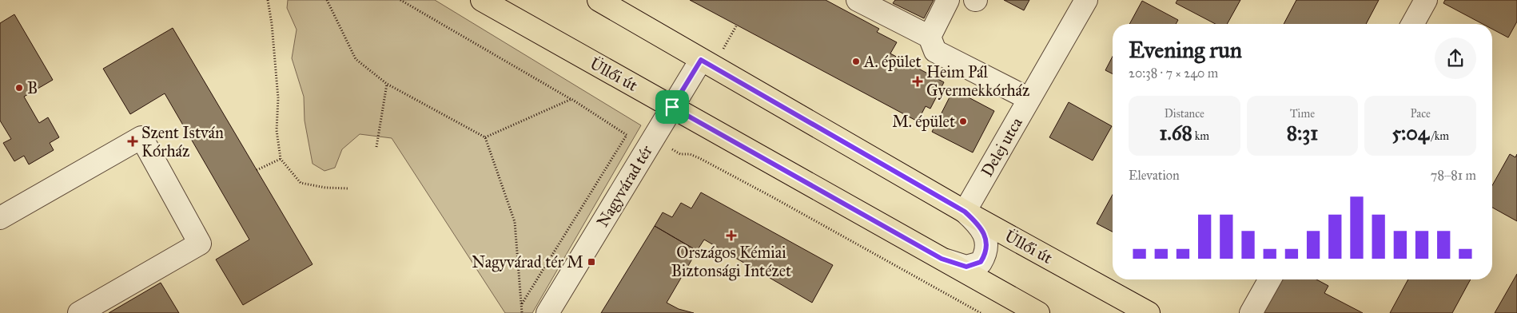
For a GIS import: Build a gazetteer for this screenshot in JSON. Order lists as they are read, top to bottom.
{
  "streets": {
    "main road": ["Üllői út"],
    "street": ["Delej utca", "Nagyvárad tér"]
  },
  "crossings": [
    ["Üllői út", "Delej utca"],
    ["Üllői út", "Nagyvárad tér"]
  ],
  "places": {
    "other": ["A. épület", "B", "M. épület"],
    "health": ["Heim Pál Gyermekkórház", "Szent István Kórház", "Országos Kémiai Biztonsági Intézet"],
    "transit": ["Nagyvárad tér M"]
  },
  "page": {
    "heading": ["Evening run", "20:38 · 7 × 240 m"],
    "stats": [
      ["Distance", "1.68 km"],
      ["Time", "8:31"],
      ["Pace", "5:04 /km"]
    ],
    "chart": ["Elevation", "78–81 m"]
  }
}
